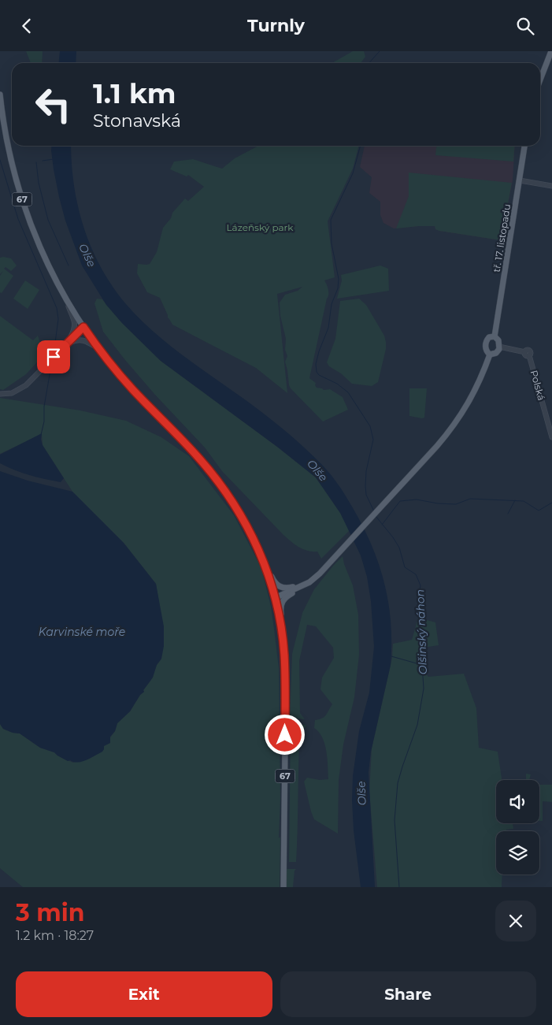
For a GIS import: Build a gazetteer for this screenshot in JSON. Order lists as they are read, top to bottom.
{
  "streets": {
    "main road": ["67", "tř. 17. listopadu"],
    "street": ["Polská"]
  },
  "crossings": [
    ["tř. 17. listopadu", "Polská"]
  ],
  "water": ["Olše", "Karvinské moře", "Olšinský náhon"],
  "parks": ["Lázeňský park"],
  "page": {
    "header": "Turnly",
    "turn": ["1.1 km", "Stonavská"],
    "heading": ["3 min", "1.2 km · 18:27"],
    "buttons": ["Exit", "Share"]
  }
}
